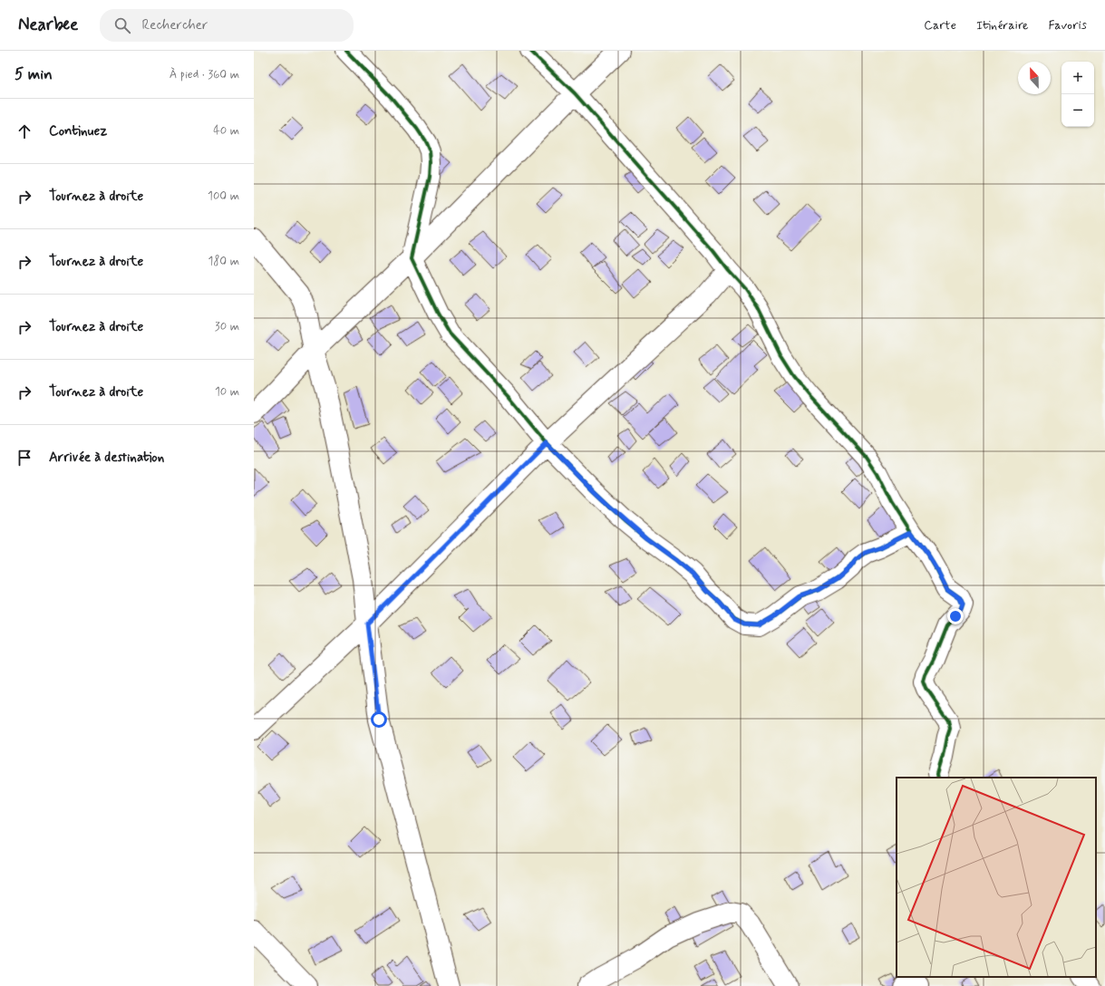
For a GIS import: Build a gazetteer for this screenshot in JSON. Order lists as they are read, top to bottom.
{
  "north": "top",
  "page": {
    "header": "Nearbee",
    "search": "Rechercher",
    "nav": ["Carte", "Itinéraire", "Favoris"],
    "heading": ["5 min", "À pied · 360 m"],
    "map_buttons": ["+", "−"],
    "list": [
      ["Continuez", "40 m"],
      ["Tournez à droite", "100 m"],
      ["Tournez à droite", "180 m"],
      ["Tournez à droite", "30 m"],
      ["Tournez à droite", "10 m"],
      "Arrivée à destination"
    ]
  }
}
